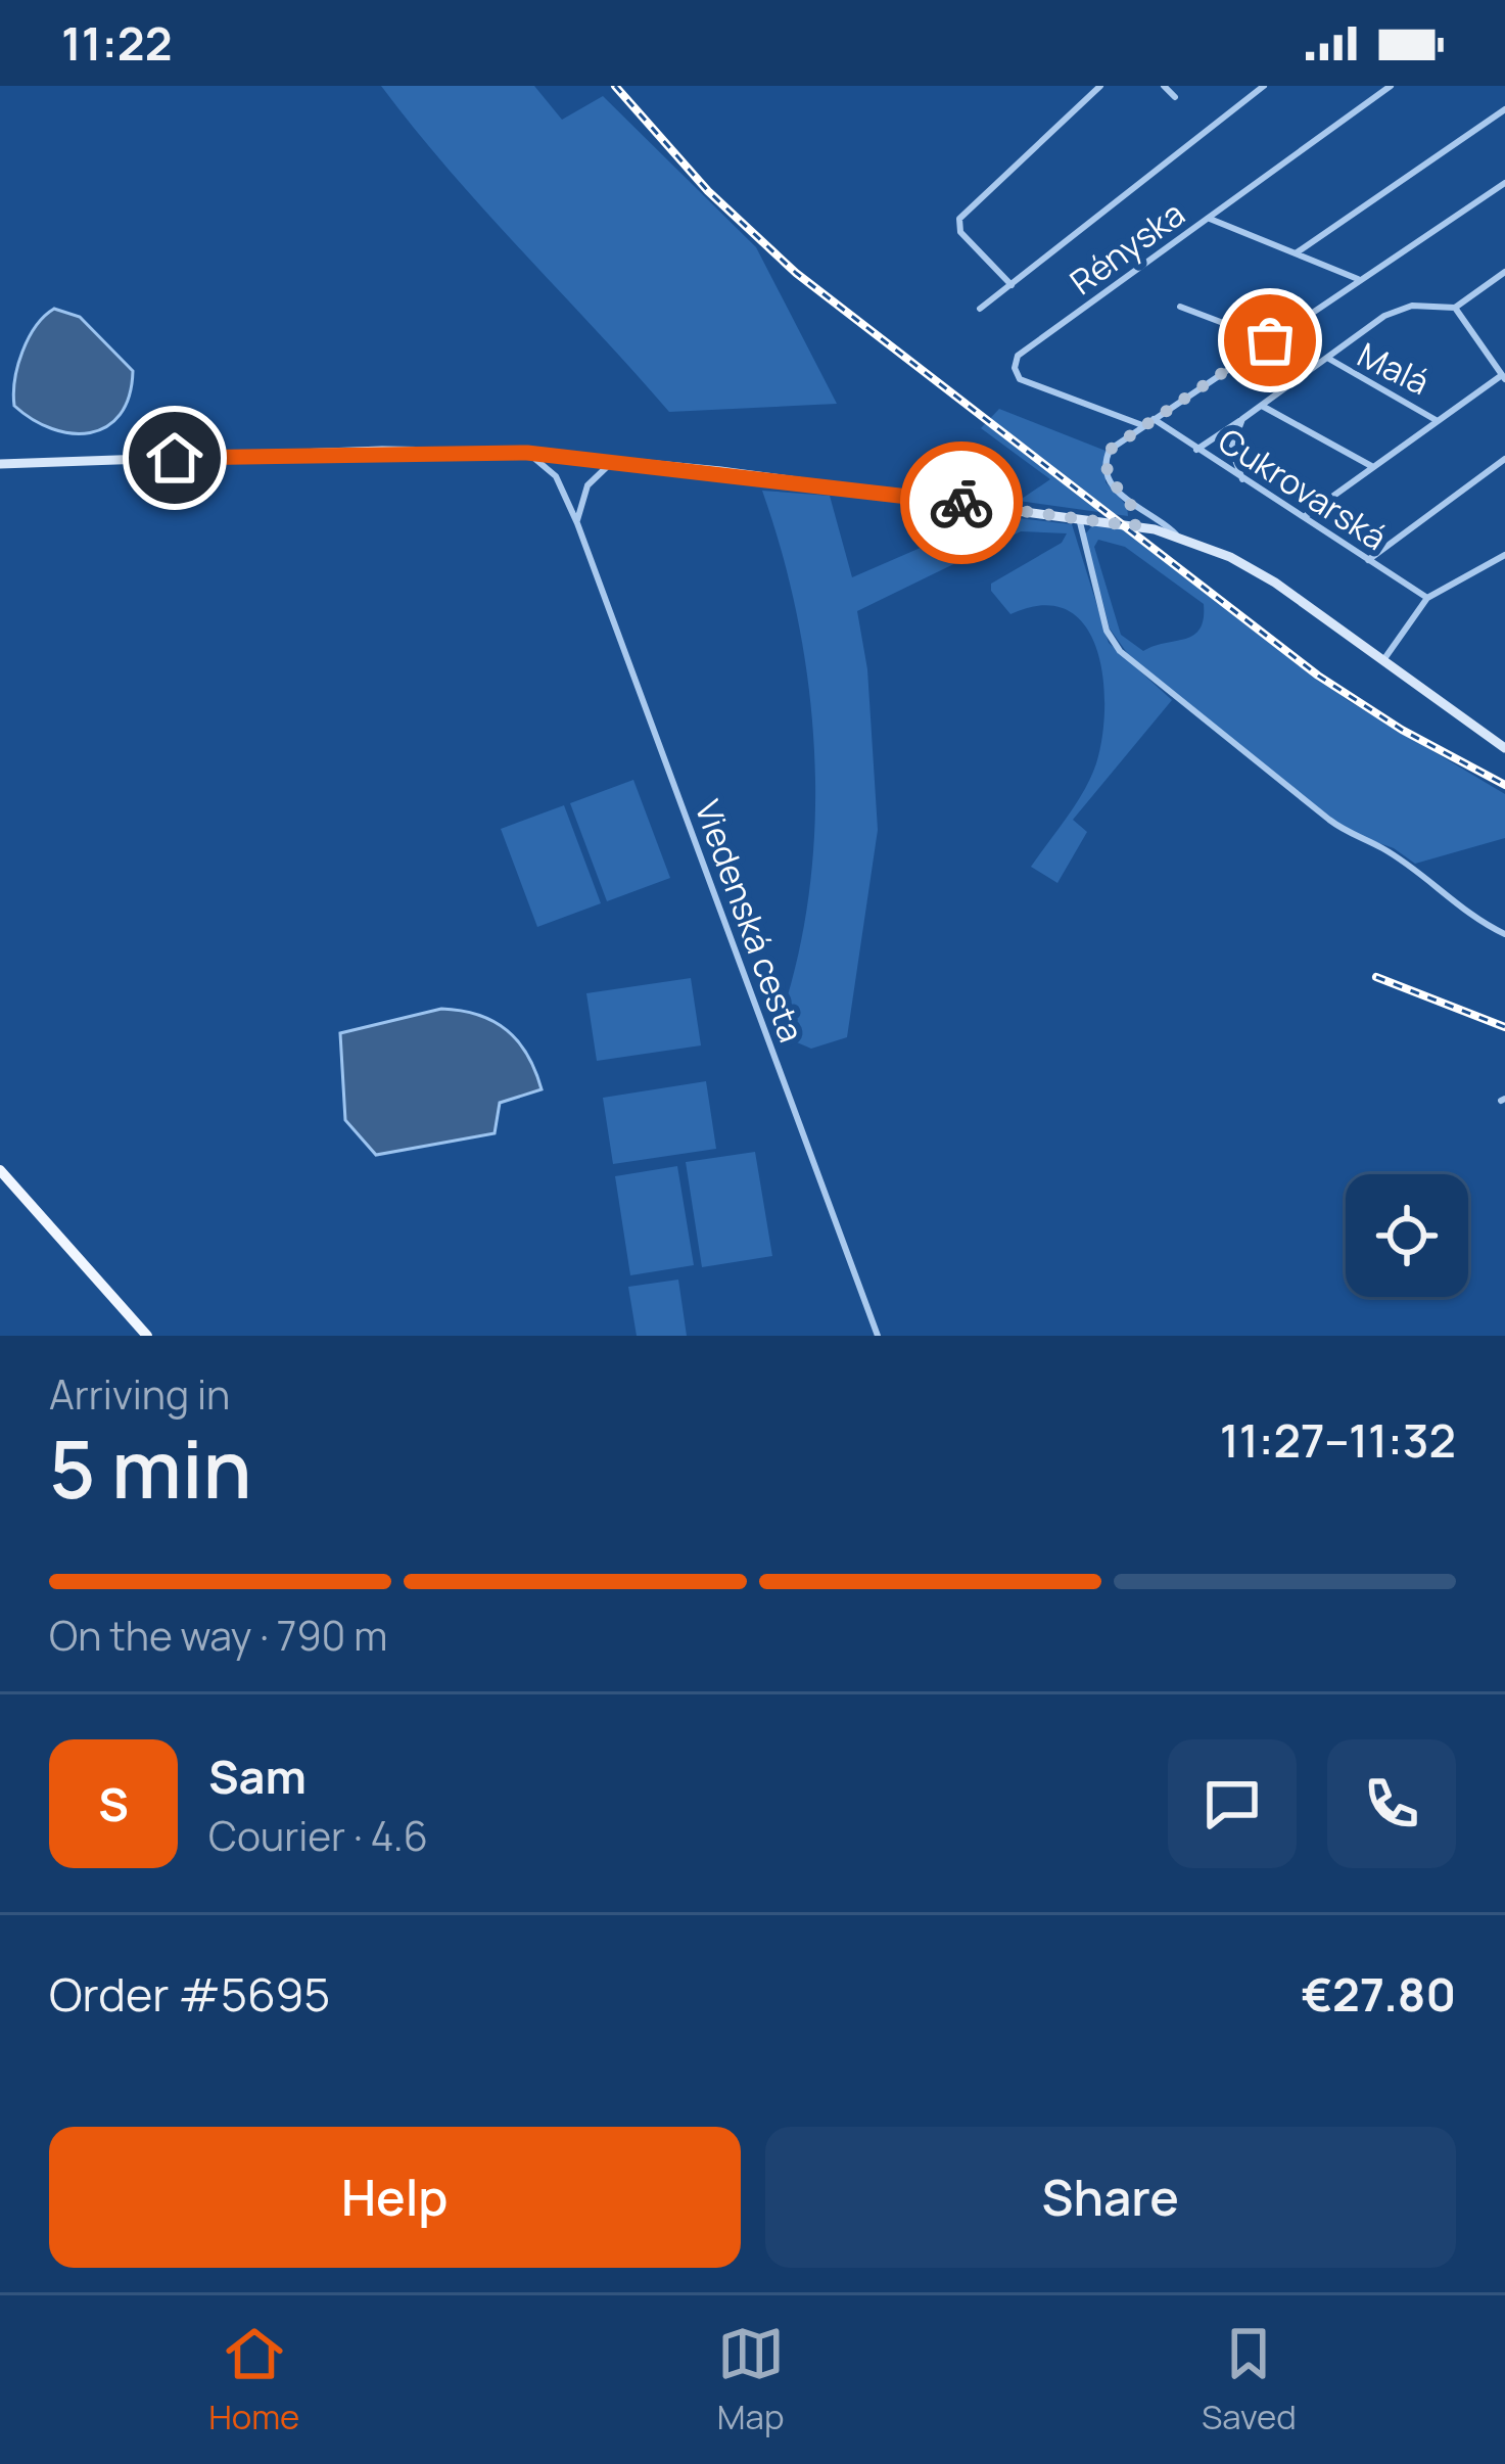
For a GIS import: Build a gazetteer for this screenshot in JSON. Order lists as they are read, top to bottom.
{
  "streets": {
    "street": [
      "Rényska",
      "Malá",
      "Cukrovarská",
      "Viedenská cesta"
    ]
  },
  "page": {
    "status": "11:22",
    "heading": ["5 min", "Arriving in", "11:27–11:32"],
    "panel": [
      "Sam",
      "Courier · 4.6",
      "Order #5695",
      "€27.80"
    ],
    "bar": "On the way · 790 m",
    "round": "S",
    "buttons": ["Help", "Share"],
    "tabs": ["Home", "Map", "Saved"]
  }
}
